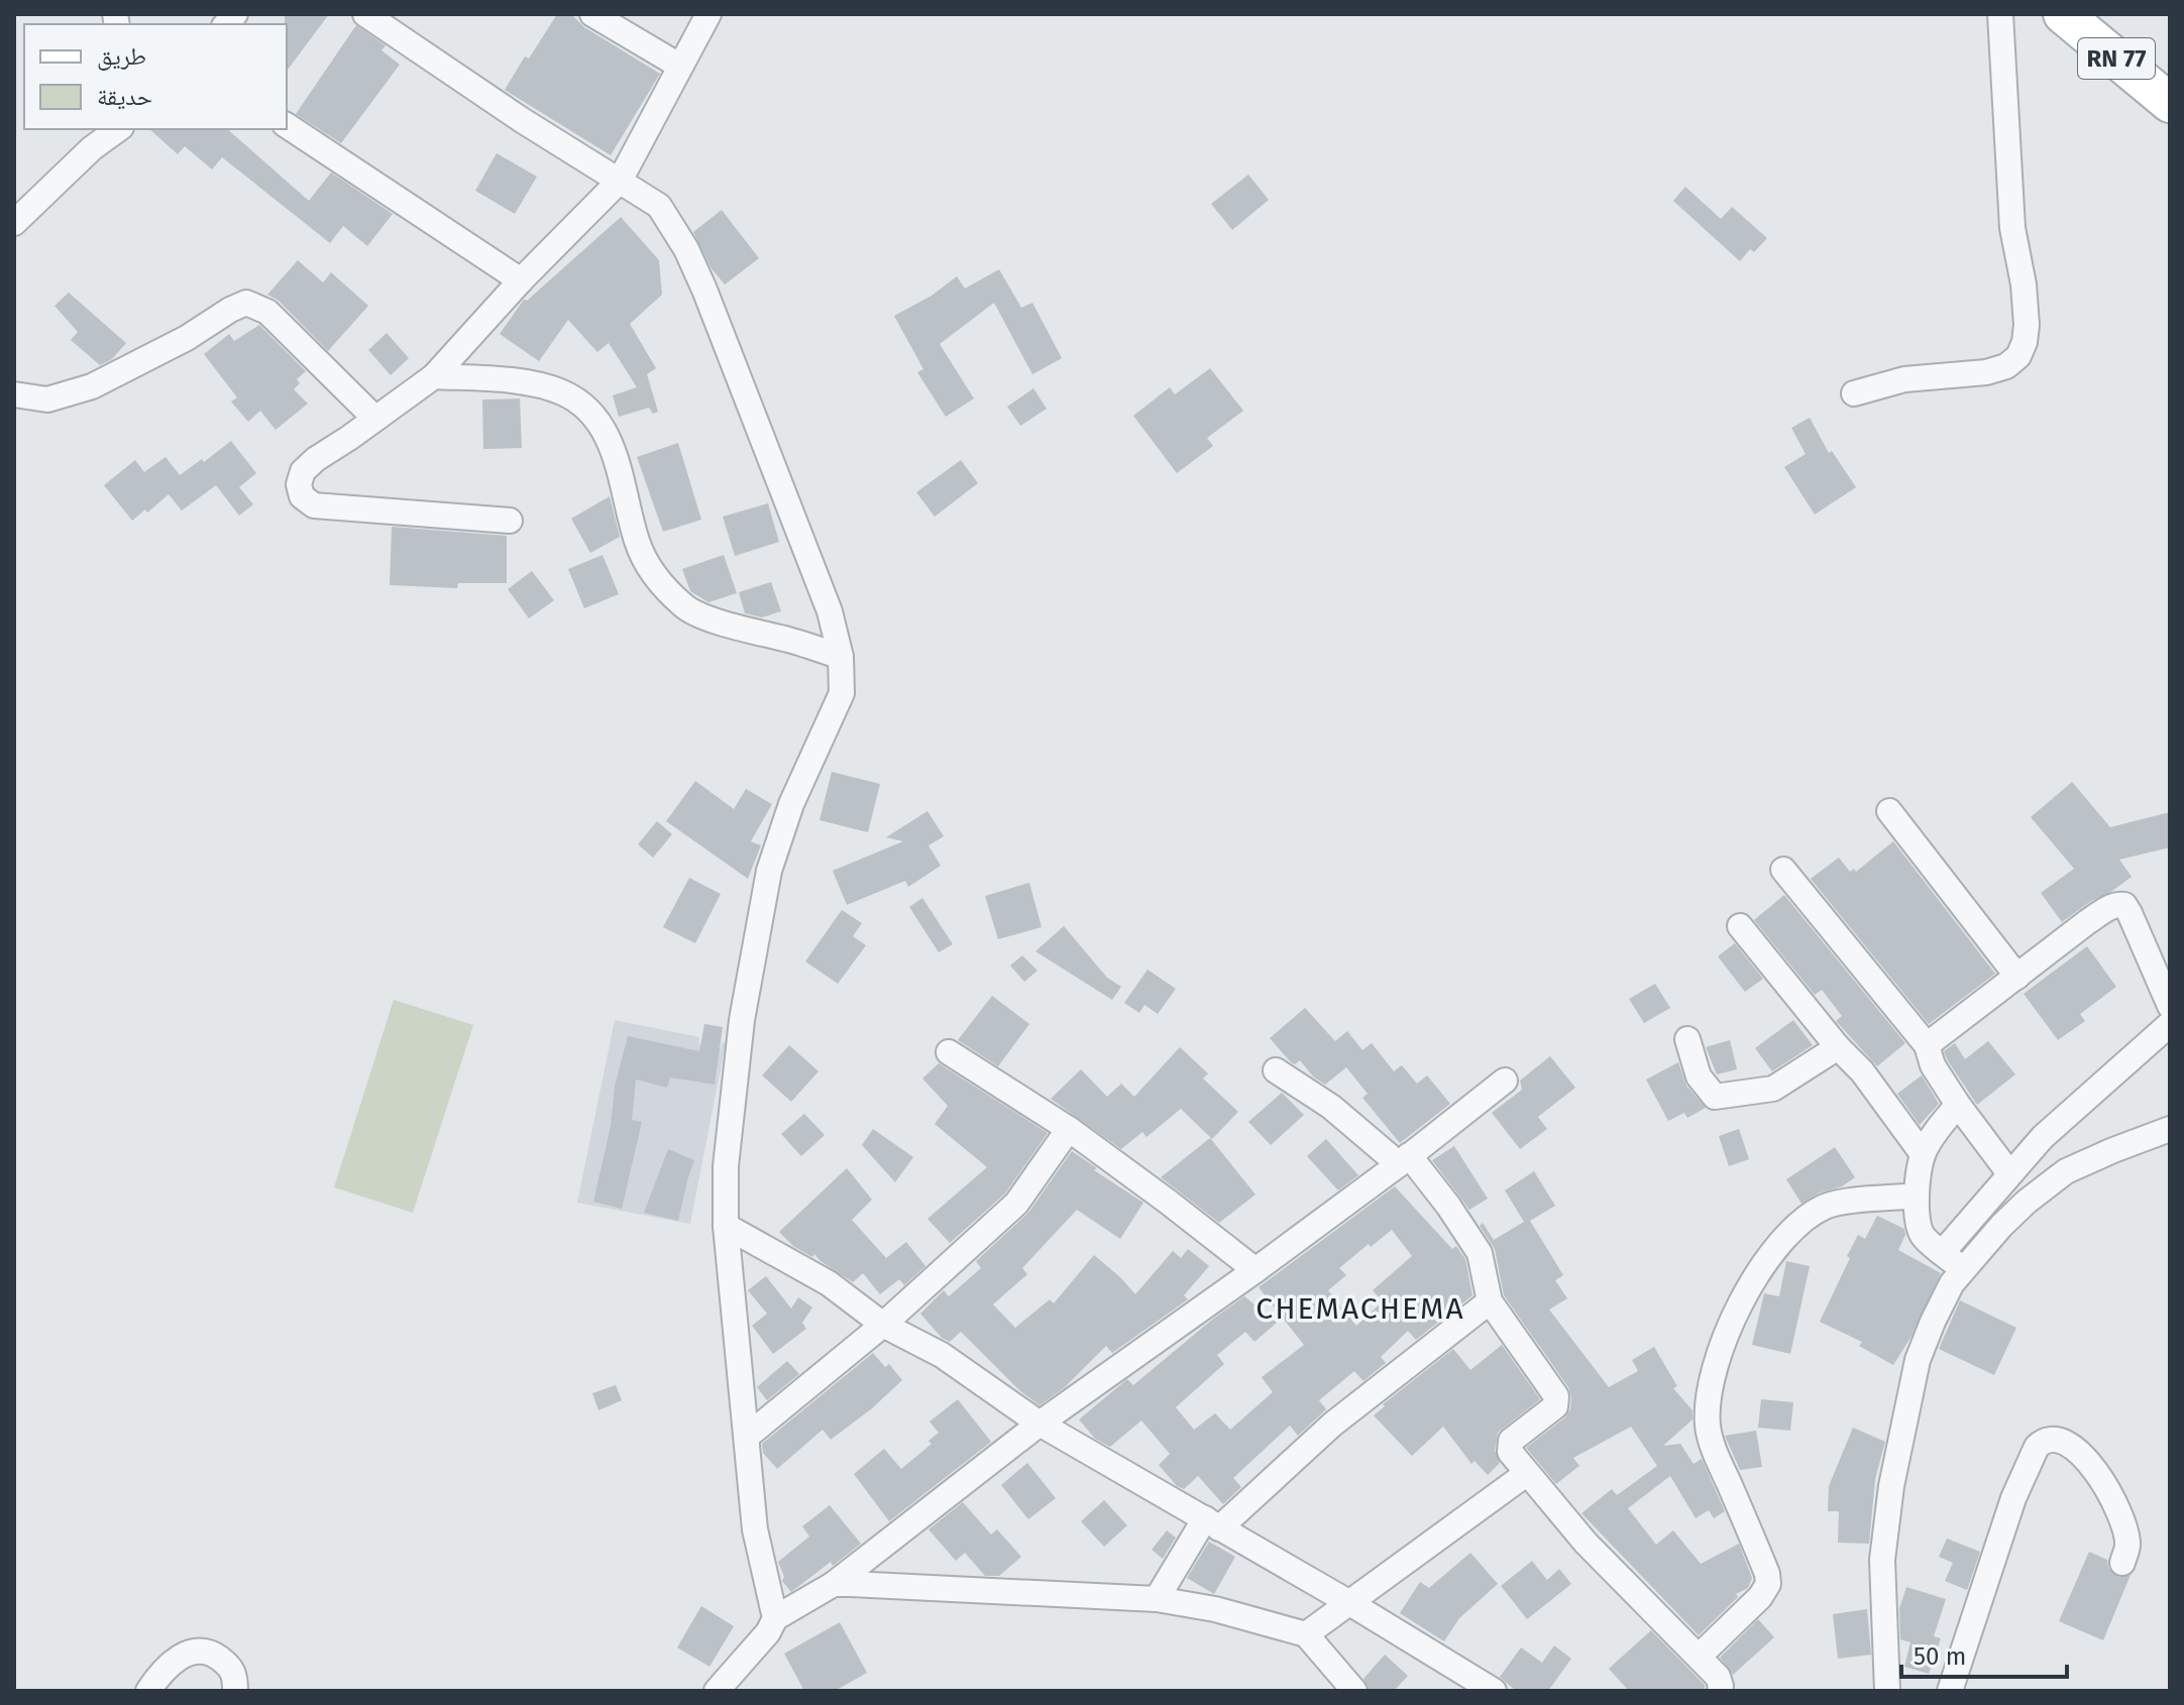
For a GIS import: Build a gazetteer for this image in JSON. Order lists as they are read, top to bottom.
{
  "streets": {
    "main road": ["RN 77"]
  },
  "districts": ["CHEMACHEMA"],
  "legend": ["طريق", "حديقة"],
  "scale_bar": "50 m"
}
